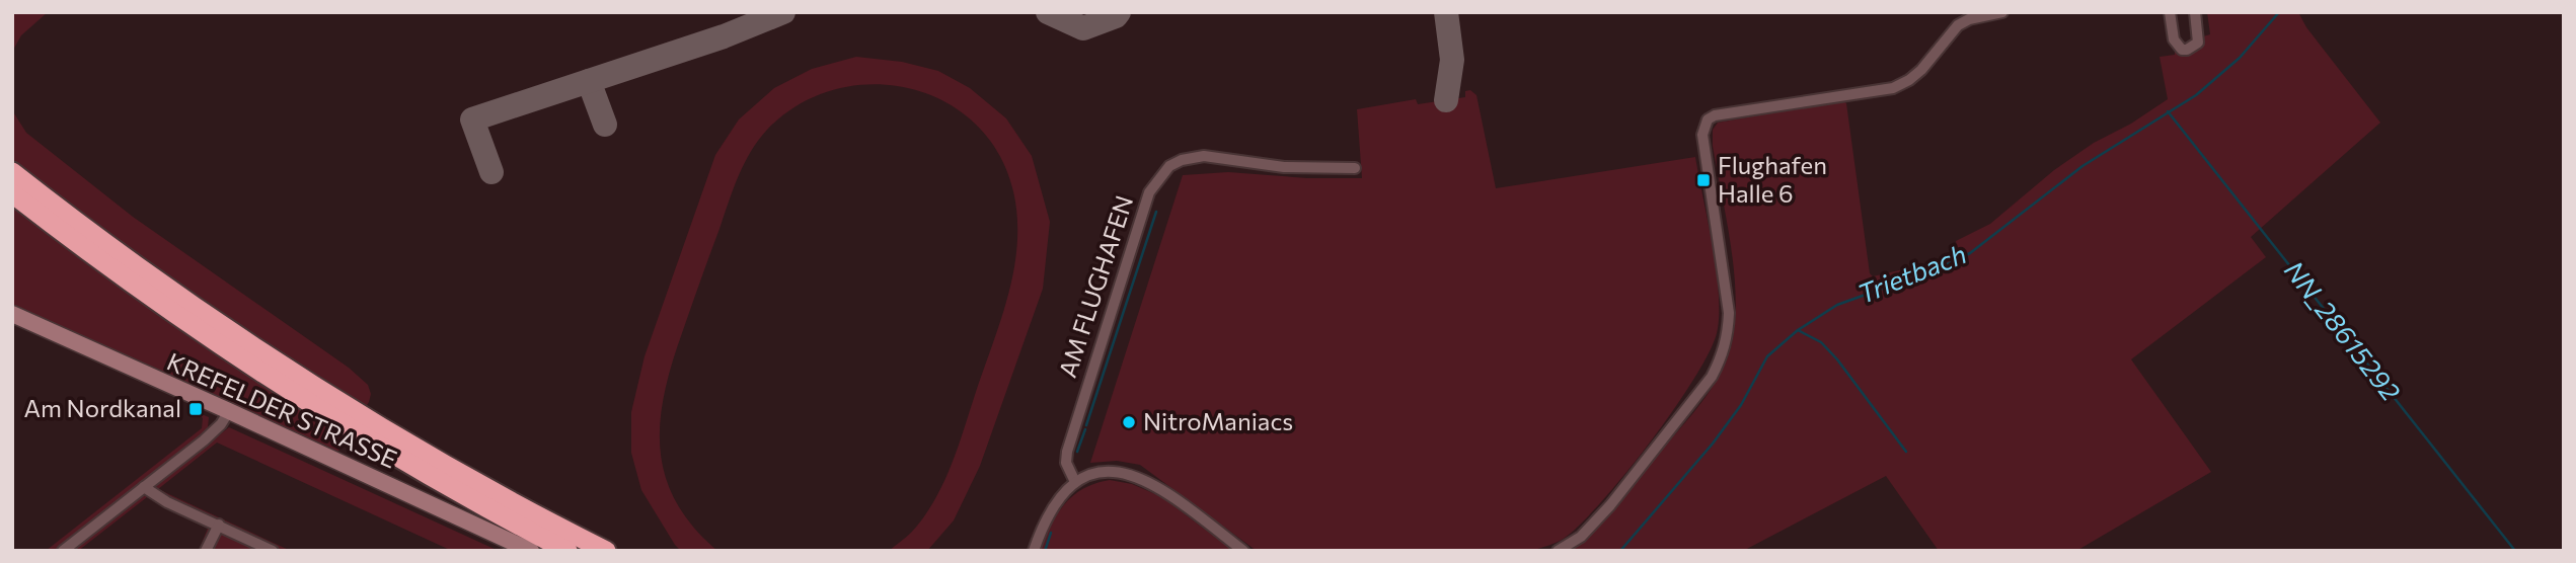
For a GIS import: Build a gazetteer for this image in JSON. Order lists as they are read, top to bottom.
{
  "streets": {
    "street": ["AM FLUGHAFEN", "KREFELDER STRASSE"]
  },
  "water": ["Trietbach", "NN_28615292"],
  "places": {
    "transit": ["Flughafen Halle 6", "Am Nordkanal"],
    "other": ["NitroManiacs"]
  }
}
